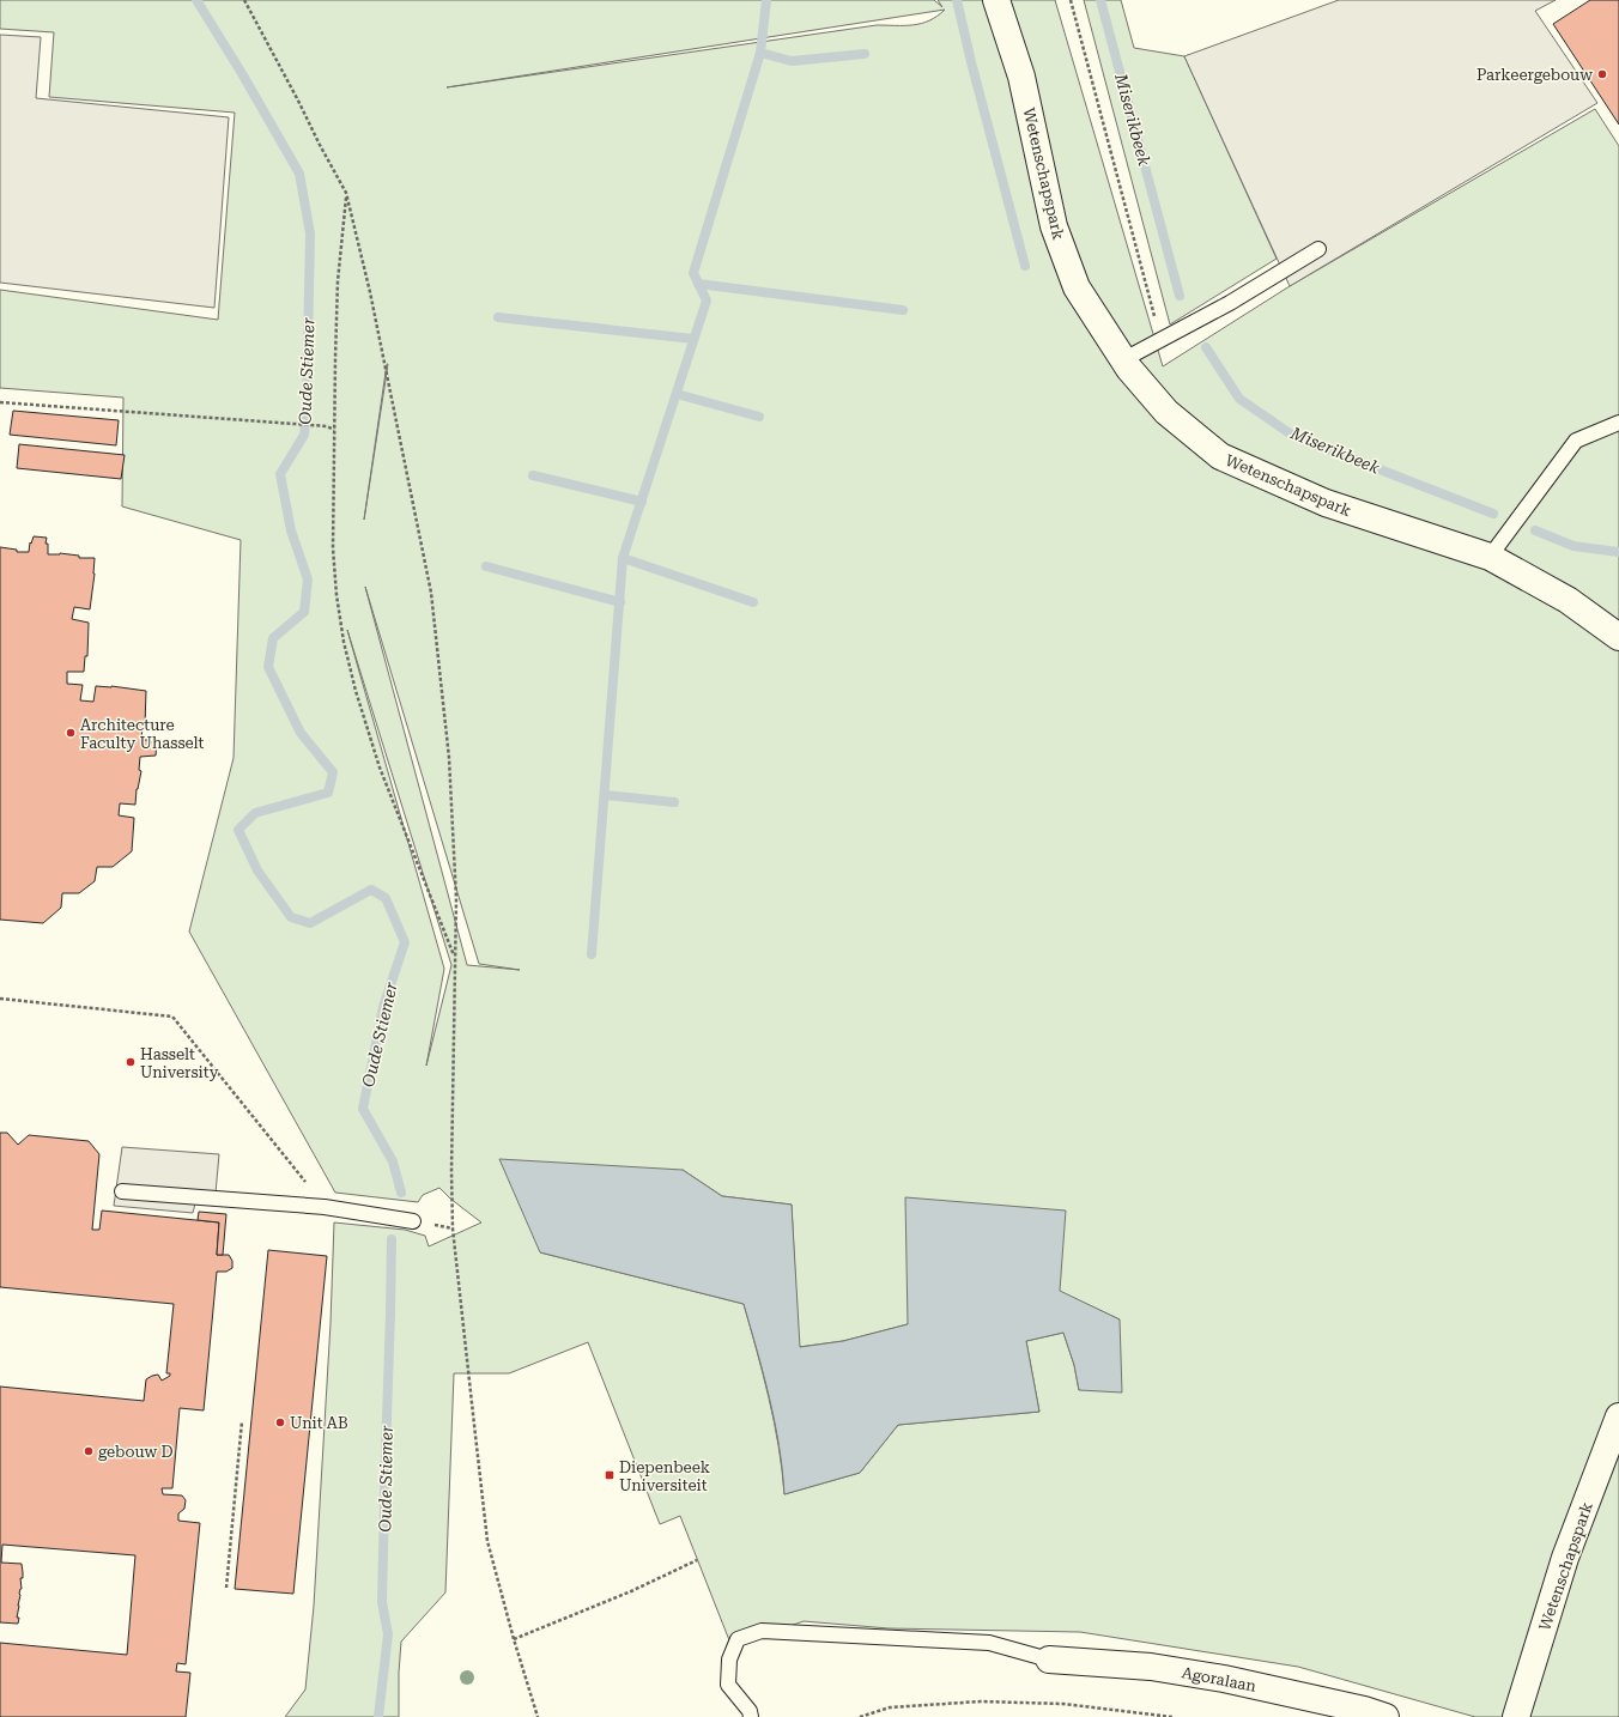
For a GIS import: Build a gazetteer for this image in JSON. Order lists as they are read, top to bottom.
{
  "streets": {
    "street": ["Wetenschapspark", "Agoralaan"]
  },
  "water": ["Miserikbeek", "Oude Stiemer"],
  "places": {
    "other": [
      "Parkeergebouw",
      "Architecture Faculty Uhasselt",
      "Hasselt University",
      "Unit AB",
      "gebouw D"
    ],
    "transit": ["Diepenbeek Universiteit"]
  }
}
